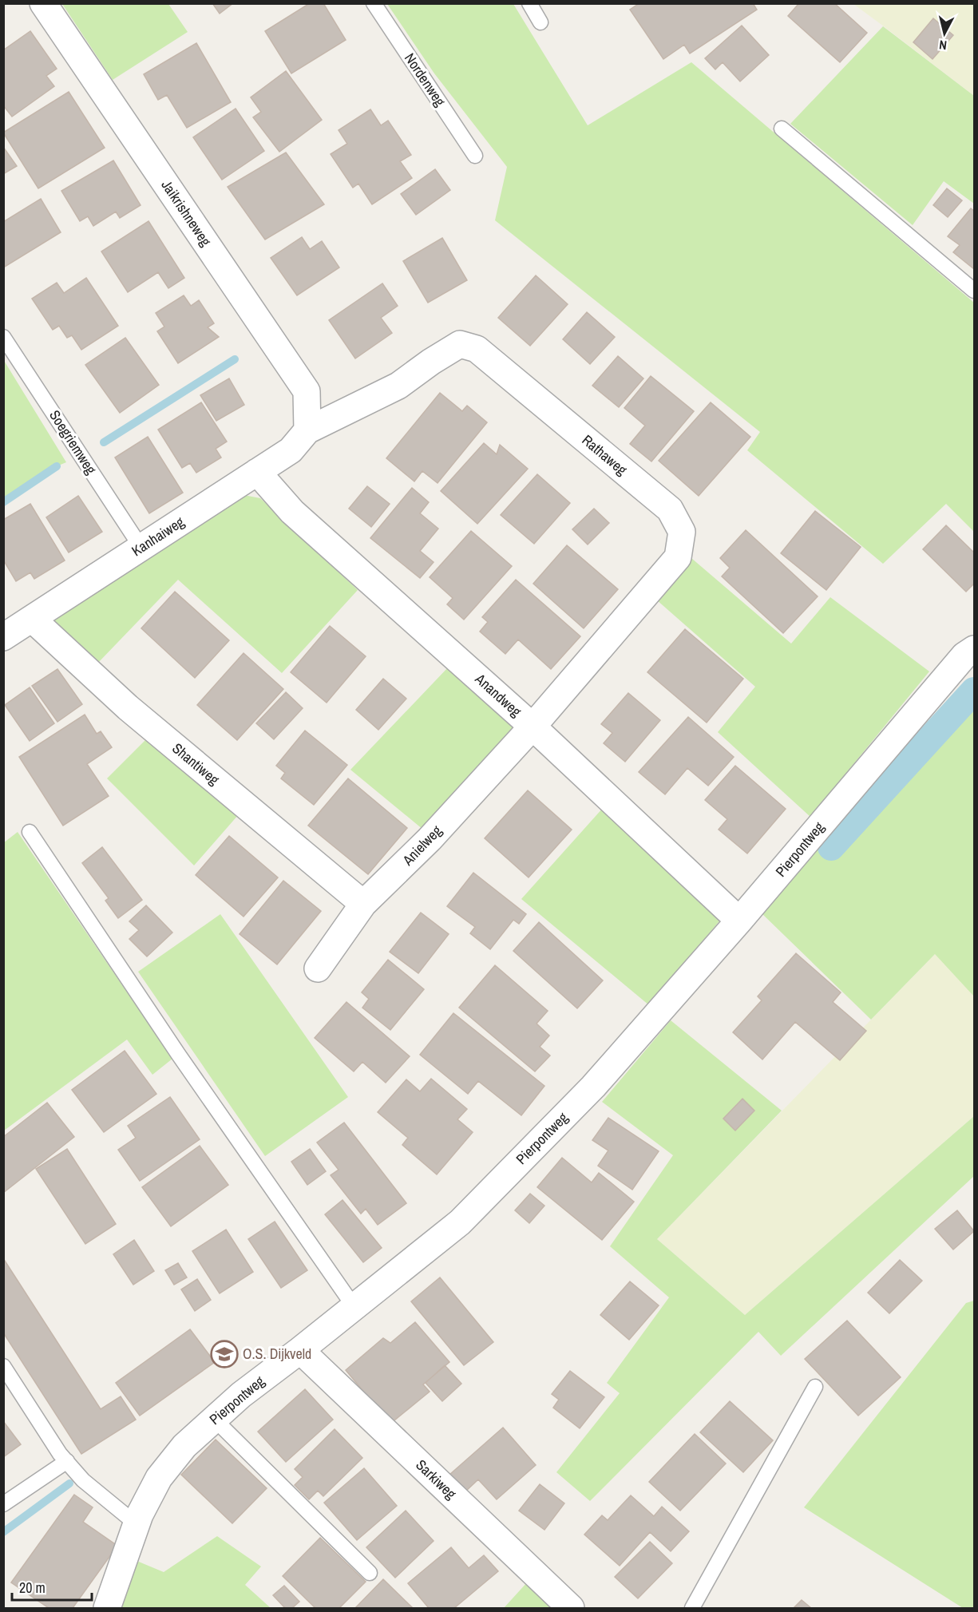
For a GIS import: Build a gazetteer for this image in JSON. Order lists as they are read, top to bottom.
{
  "streets": {
    "street": [
      "Jaikrishneweg",
      "Rathaweg",
      "Kanhaiweg",
      "Anandweg",
      "Shantiweg",
      "Anielweg",
      "Pierpontweg",
      "Sarkiweg"
    ],
    "lane": ["Nordenweg", "Soegriemweg"]
  },
  "crossings": [
    ["Jaikrishneweg", "Rathaweg"],
    ["Jaikrishneweg", "Kanhaiweg"],
    ["Soegriemweg", "Kanhaiweg"],
    ["Rathaweg", "Kanhaiweg"],
    ["Rathaweg", "Anandweg"],
    ["Rathaweg", "Anielweg"],
    ["Kanhaiweg", "Anandweg"],
    ["Kanhaiweg", "Shantiweg"],
    ["Anandweg", "Anielweg"],
    ["Anandweg", "Pierpontweg"],
    ["Shantiweg", "Anielweg"],
    ["Pierpontweg", "Sarkiweg"]
  ],
  "places": {
    "school or university": ["O.S. Dijkveld"]
  },
  "scale_bar": "20 m",
  "north": "bottom"
}
